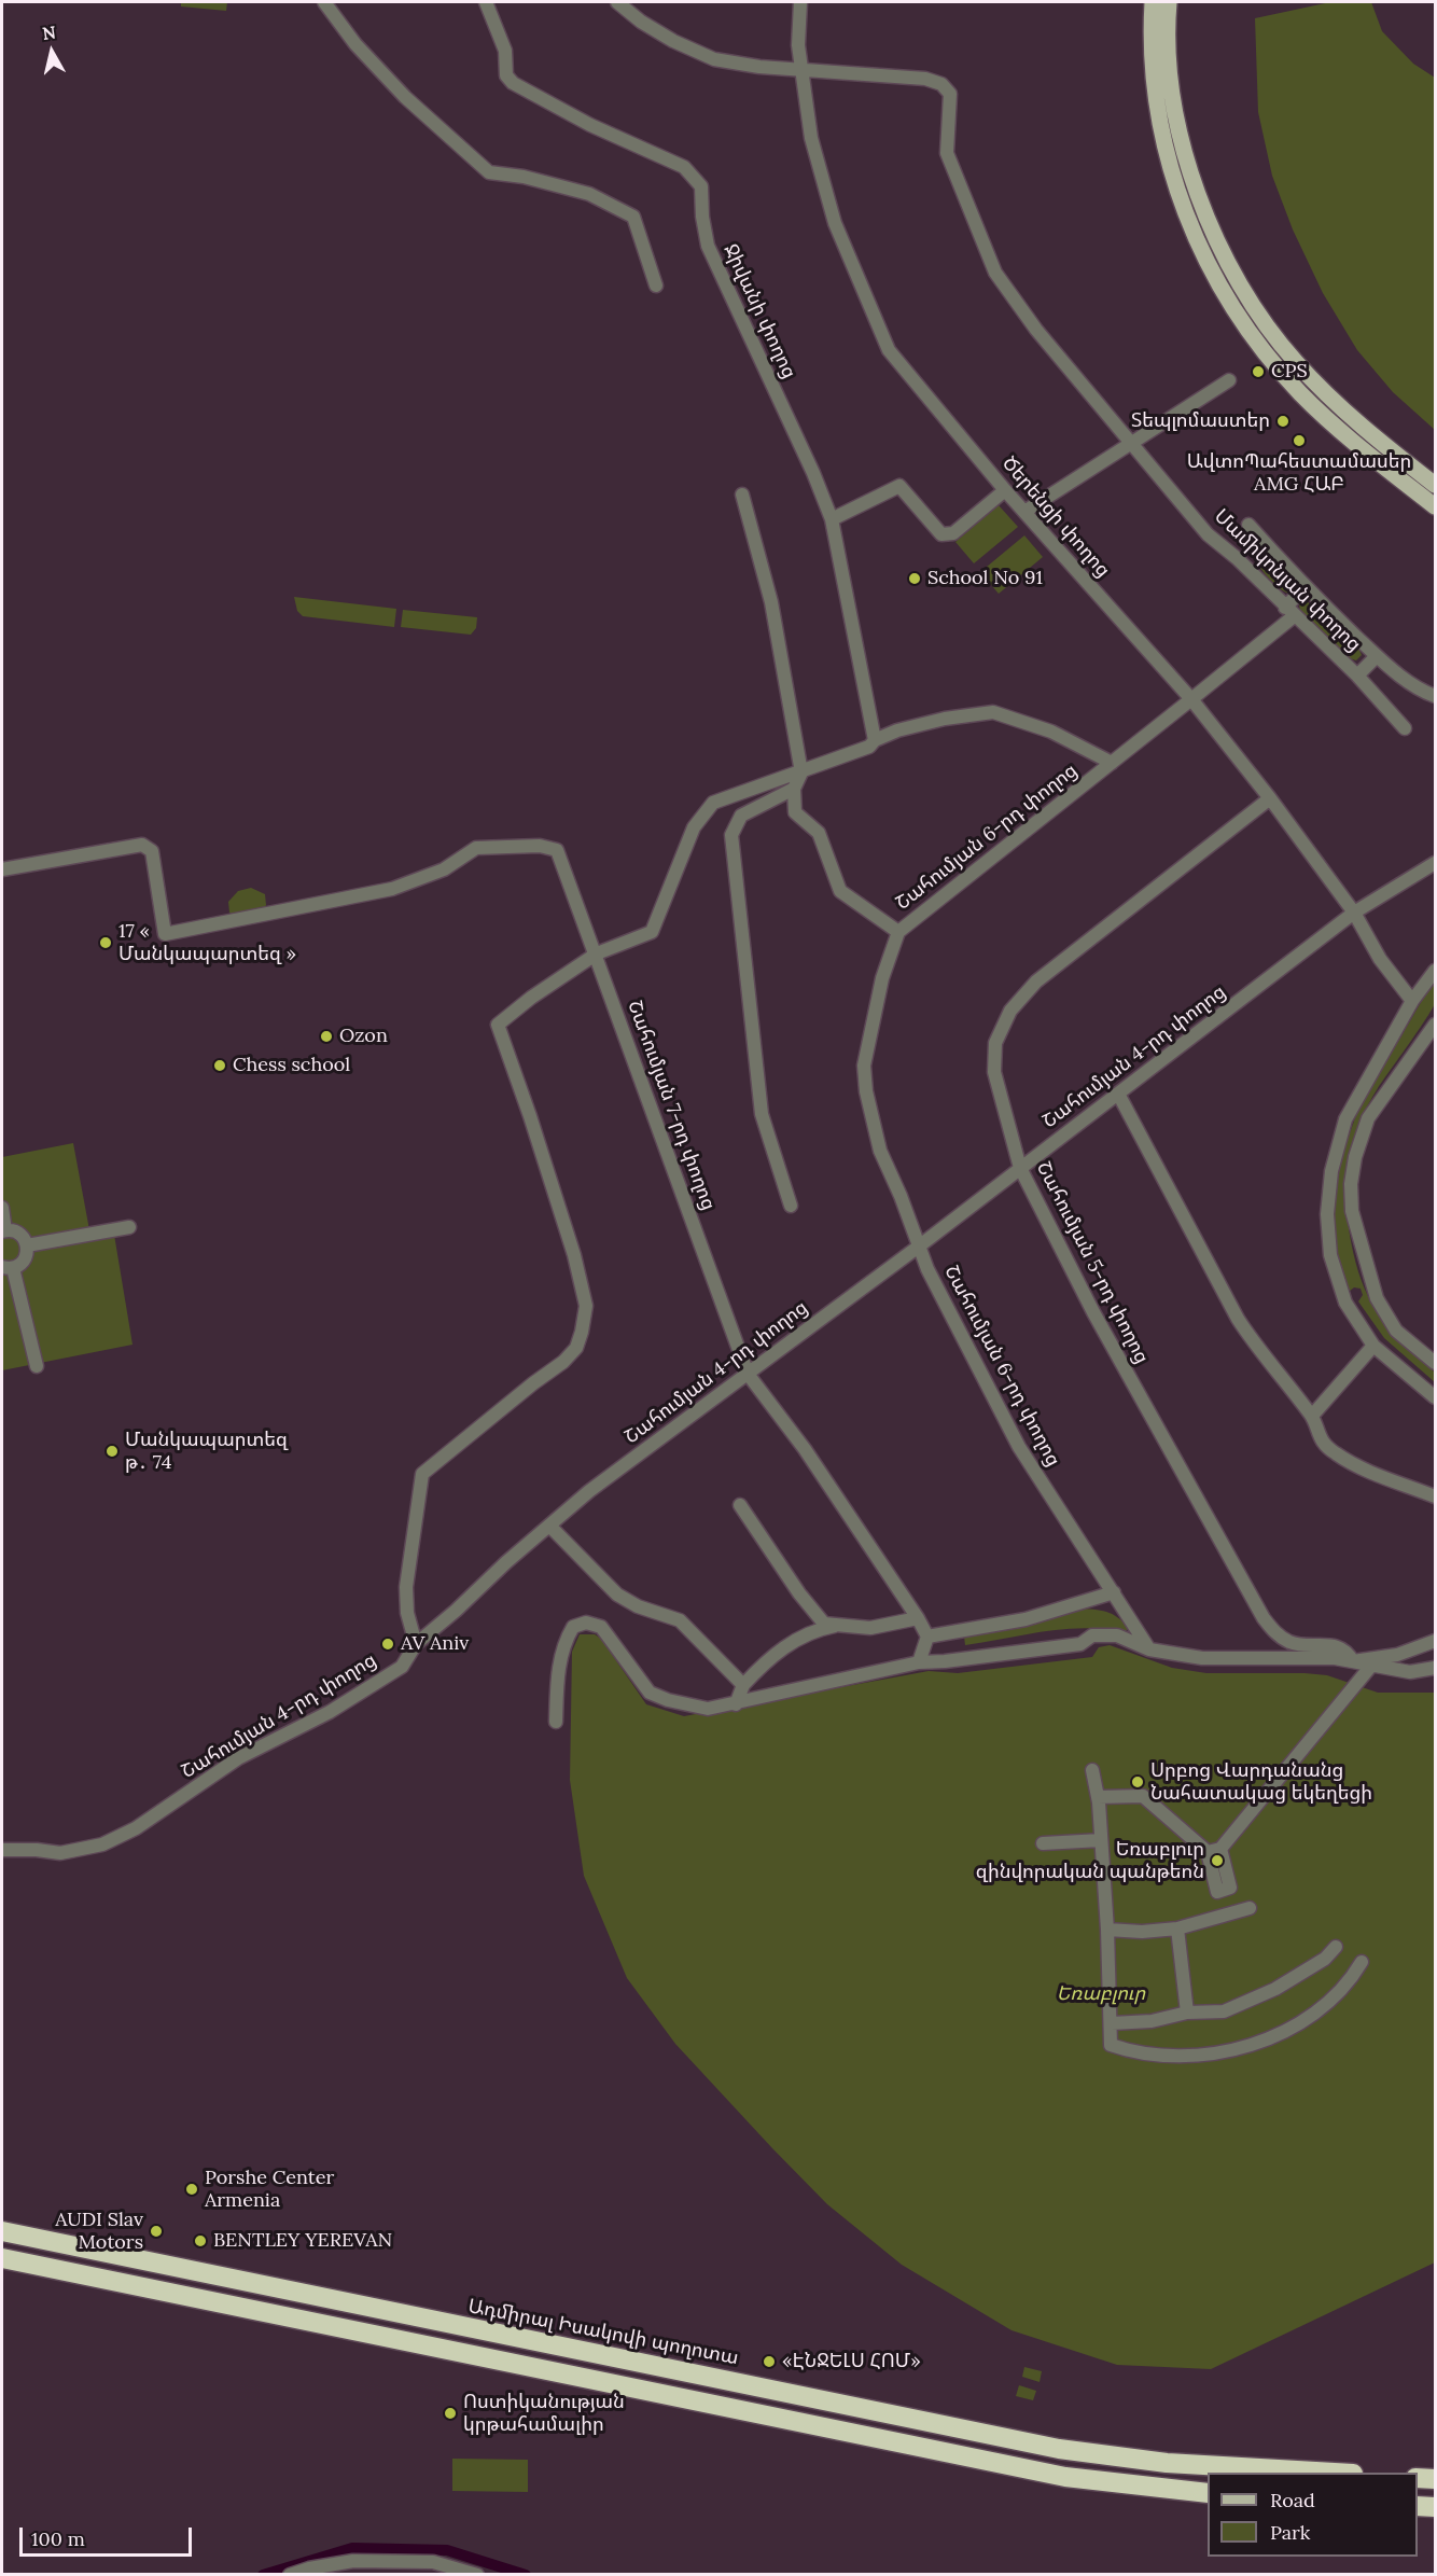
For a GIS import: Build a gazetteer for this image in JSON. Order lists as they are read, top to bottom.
{
  "streets": {
    "highway": ["Ադմիրալ Իսակովի պողոտա"],
    "street": [
      "Ջիվանի փողոց",
      "Ծերենցի փողոց",
      "Մամիկոնյան փողոց",
      "Շահումյան 6-րդ փողոց",
      "Շահումյան 4-րդ փողոց",
      "Շահումյան 7-րդ փողոց",
      "Շահումյան 5-րդ փողոց"
    ]
  },
  "crossings": [
    ["Ծերենցի փողոց", "Մամիկոնյան փողոց"],
    ["Ծերենցի փողոց", "Շահումյան 6-րդ փողոց"],
    ["Ծերենցի փողոց", "Շահումյան 4-րդ փողոց"],
    ["Ծերենցի փողոց", "Շահումյան 5-րդ փողոց"],
    ["Մամիկոնյան փողոց", "Շահումյան 6-րդ փողոց"],
    ["Շահումյան 6-րդ փողոց", "Շահումյան 4-րդ փողոց"],
    ["Շահումյան 4-րդ փողոց", "Շահումյան 7-րդ փողոց"],
    ["Շահումյան 4-րդ փողոց", "Շահումյան 5-րդ փողոց"]
  ],
  "parks": ["Եռաբլուր"],
  "places": [
    "CPS",
    "Տեպլոմաստեր",
    "ԱվտոՊահեստամասեր AMG ՀԱԲ",
    "School No 91",
    "17 « Մանկապարտեզ »",
    "Ozon",
    "Chess school",
    "Մանկապարտեզ թ․ 74",
    "AV Aniv",
    "Սրբոց Վարդանանց Նահատակաց եկեղեցի",
    "Եռաբլուր զինվորական պանթեոն",
    "Porshe Center Armenia",
    "AUDI Slav Motors",
    "BENTLEY YEREVAN",
    "«ԷՆՋԵԼՍ ՀՈՄ»",
    "Ոստիկանության կրթահամալիր"
  ],
  "legend": ["Road", "Park"],
  "scale_bar": "100 m",
  "north": "top"
}
